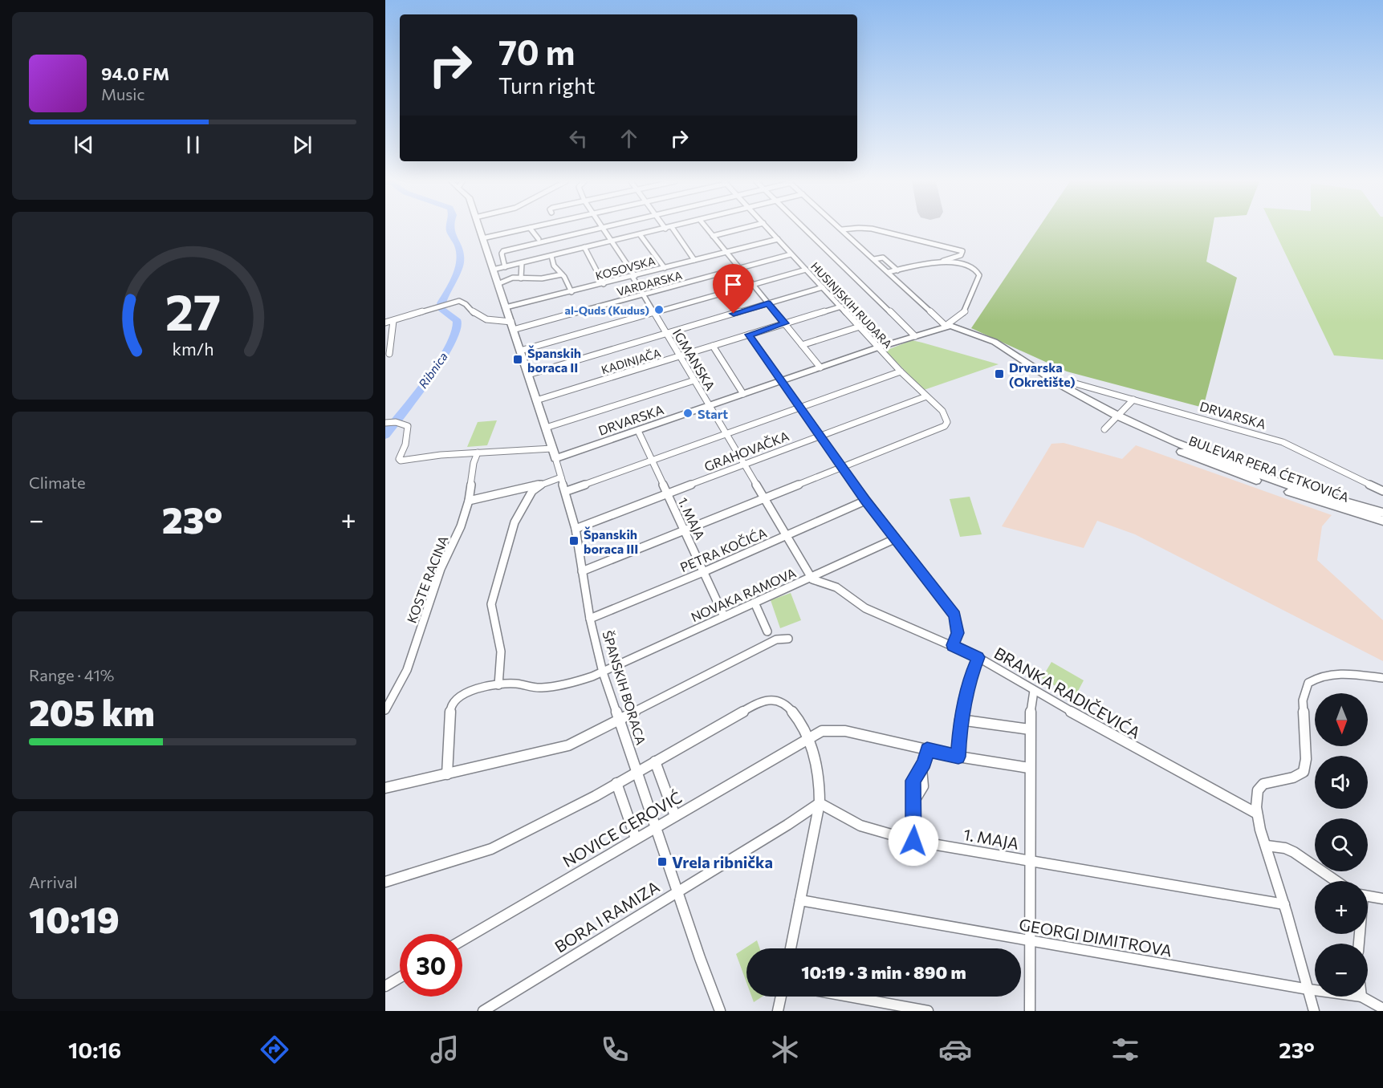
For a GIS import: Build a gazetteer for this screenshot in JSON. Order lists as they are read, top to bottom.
{
  "streets": {
    "main road": ["DRVARSKA", "BULEVAR PERA ĆETKOVIĆA", "ŠPANSKIH BORACA"],
    "street": [
      "KOSOVSKA",
      "VARDARSKA",
      "HUSINJSKIH RUDARA",
      "IGMANSKA",
      "KADINJAČA",
      "GRAHOVAČKA",
      "1. MAJA",
      "PETRA KOČIĆA",
      "KOSTE RACINA",
      "NOVAKA RAMOVA",
      "BRANKA RADIČEVIĆA",
      "NOVICE CEROVIĆ",
      "BORA I RAMIZA",
      "GEORGI DIMITROVA"
    ]
  },
  "crossings": [
    ["KOSOVSKA", "HUSINJSKIH RUDARA"],
    ["KOSOVSKA", "IGMANSKA"],
    ["KOSOVSKA", "ŠPANSKIH BORACA"],
    ["VARDARSKA", "HUSINJSKIH RUDARA"],
    ["VARDARSKA", "IGMANSKA"],
    ["VARDARSKA", "ŠPANSKIH BORACA"],
    ["HUSINJSKIH RUDARA", "KADINJAČA"],
    ["HUSINJSKIH RUDARA", "DRVARSKA"],
    ["HUSINJSKIH RUDARA", "GRAHOVAČKA"],
    ["IGMANSKA", "KADINJAČA"],
    ["IGMANSKA", "DRVARSKA"],
    ["IGMANSKA", "GRAHOVAČKA"],
    ["IGMANSKA", "PETRA KOČIĆA"],
    ["IGMANSKA", "NOVAKA RAMOVA"],
    ["IGMANSKA", "BRANKA RADIČEVIĆA"],
    ["KADINJAČA", "ŠPANSKIH BORACA"],
    ["DRVARSKA", "BULEVAR PERA ĆETKOVIĆA"],
    ["DRVARSKA", "1. MAJA"],
    ["DRVARSKA", "ŠPANSKIH BORACA"],
    ["GRAHOVAČKA", "1. MAJA"],
    ["GRAHOVAČKA", "ŠPANSKIH BORACA"],
    ["1. MAJA", "PETRA KOČIĆA"],
    ["1. MAJA", "NOVAKA RAMOVA"],
    ["1. MAJA", "BORA I RAMIZA"],
    ["PETRA KOČIĆA", "ŠPANSKIH BORACA"],
    ["NOVAKA RAMOVA", "ŠPANSKIH BORACA"],
    ["NOVAKA RAMOVA", "BRANKA RADIČEVIĆA"],
    ["ŠPANSKIH BORACA", "NOVICE CEROVIĆ"],
    ["ŠPANSKIH BORACA", "BORA I RAMIZA"]
  ],
  "water": ["Ribnica"],
  "places": {
    "other": ["al-Quds (Kudus)", "Start"],
    "transit": [
      "Španskih boraca II",
      "Drvarska (Okretište)",
      "Španskih boraca III",
      "Vrela ribnička"
    ]
  },
  "north": "bottom",
  "page": {
    "turn": ["70 m", "Turn right"],
    "song": ["94.0 FM", "Music"],
    "tile": [
      "Climate",
      ["Range · 41%", "205 km"],
      ["Arrival", "10:19"]
    ],
    "heat": ["−", "23°", "+"],
    "map_buttons": ["+", "−"],
    "limit": "30",
    "trip": "10:19 · 3 min · 890 m",
    "tabs": ["10:16", "23°"],
    "gauge": ["27", "km/h"]
  }
}
